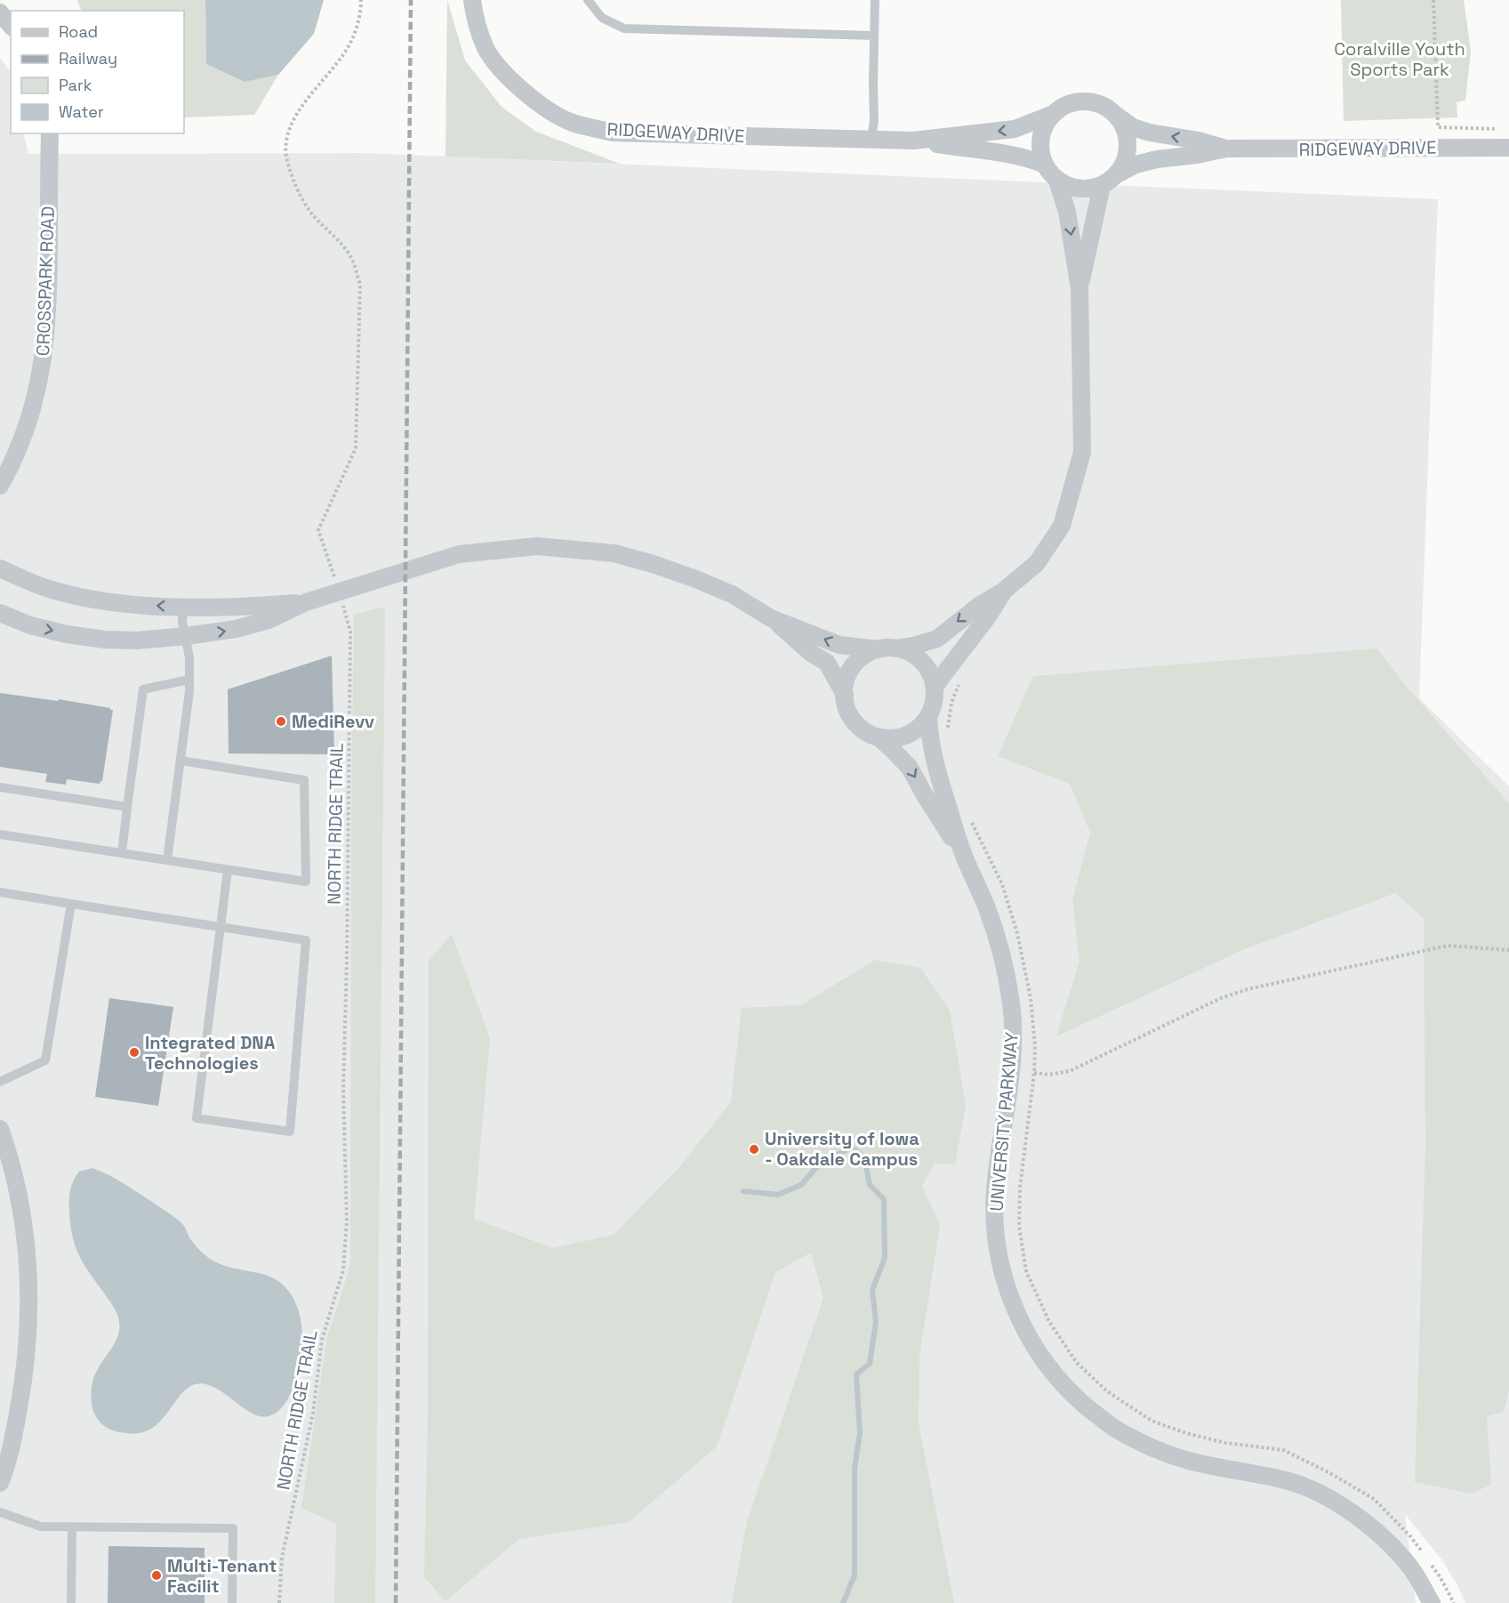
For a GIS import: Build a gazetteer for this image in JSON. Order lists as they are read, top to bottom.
{
  "streets": {
    "street": ["RIDGEWAY DRIVE", "CROSSPARK ROAD", "UNIVERSITY PARKWAY"],
    "path": ["NORTH RIDGE TRAIL"]
  },
  "parks": ["Coralville Youth Sports Park"],
  "places": [
    "MediRevv",
    "Integrated DNA Technologies",
    "University of Iowa - Oakdale Campus",
    "Multi-Tenant Facilit"
  ],
  "legend": [
    "Road",
    "Railway",
    "Park",
    "Water"
  ]
}
